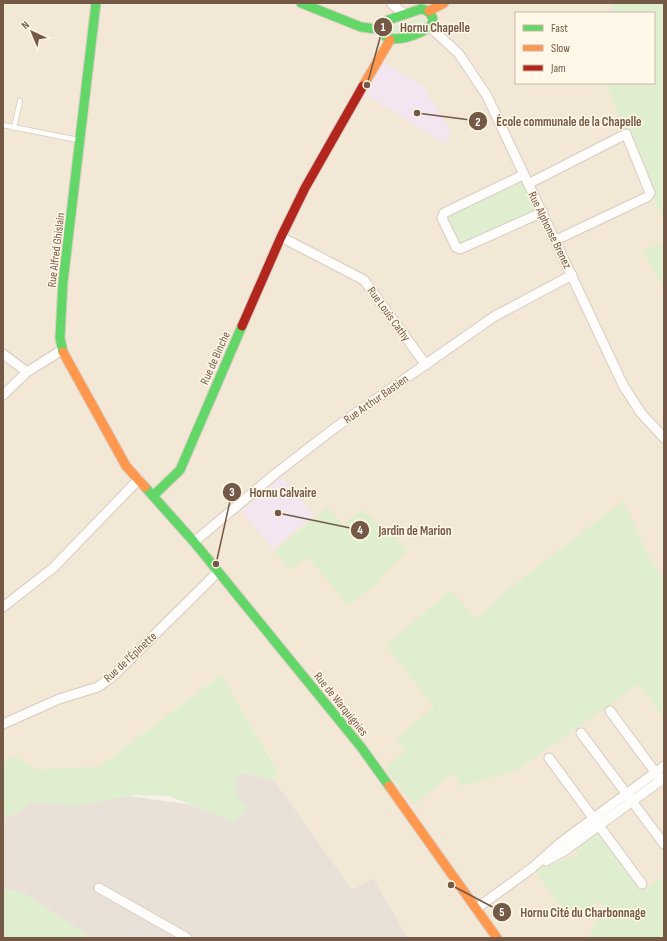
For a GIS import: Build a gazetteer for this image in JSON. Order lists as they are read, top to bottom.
{
  "streets": {
    "street": [
      "Rue Alphonse Brenez",
      "Rue Alfred Ghislain",
      "Rue Louis Cathy",
      "Rue de Binche",
      "Rue Arthur Bastien",
      "Rue de l'Épinette",
      "Rue de Warquignies"
    ]
  },
  "crossings": [
    ["Rue Alphonse Brenez", "Rue Arthur Bastien"],
    ["Rue Louis Cathy", "Rue de Binche"],
    ["Rue Louis Cathy", "Rue Arthur Bastien"],
    ["Rue de Binche", "Rue de Warquignies"],
    ["Rue Arthur Bastien", "Rue de Warquignies"],
    ["Rue de l'Épinette", "Rue de Warquignies"]
  ],
  "places": [
    "Hornu Chapelle",
    "École communale de la Chapelle",
    "Jardin de Marion",
    "Hornu Calvaire",
    "Hornu Cité du Charbonnage"
  ],
  "legend": ["Fast", "Slow", "Jam"],
  "north": "top left"
}
